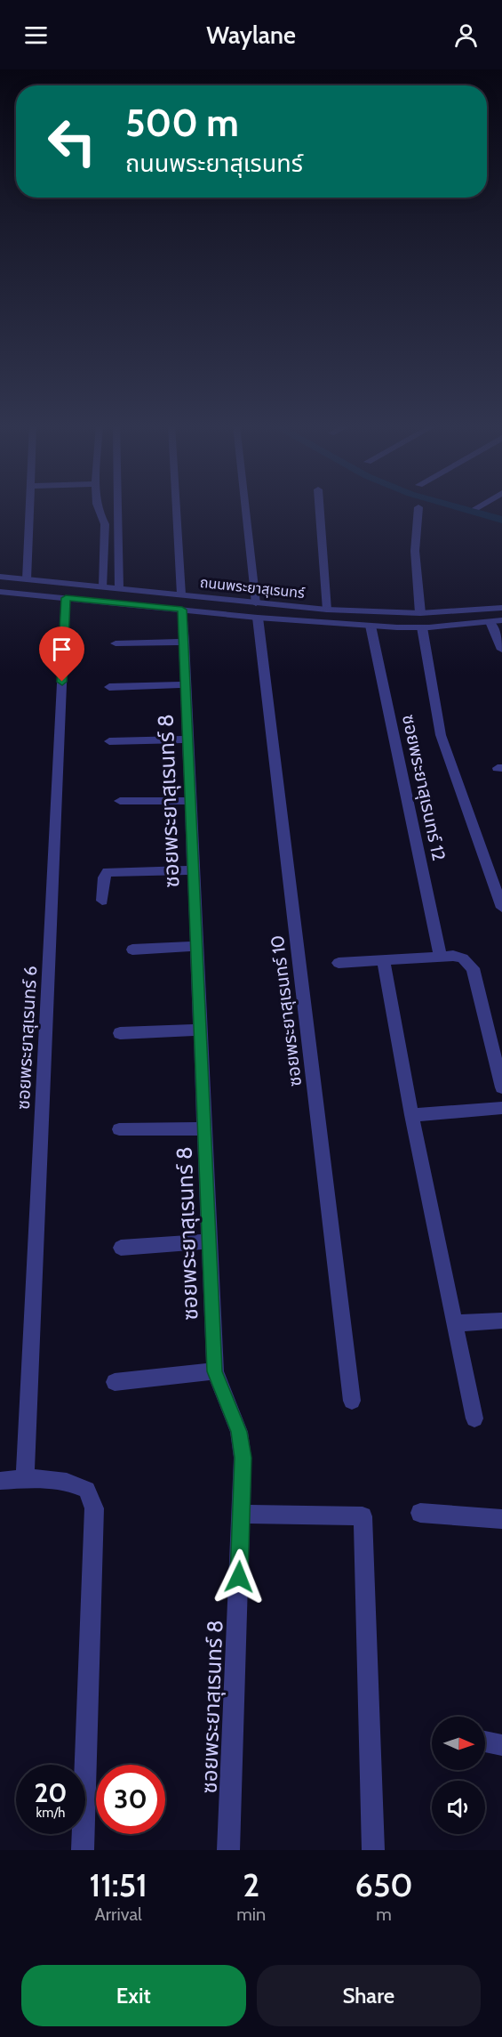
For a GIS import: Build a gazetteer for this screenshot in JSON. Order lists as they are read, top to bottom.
{
  "streets": {
    "street": [
      "ถนนพระยาสุเรนทร์",
      "ซอยพระยาสุเรนทร์ 12",
      "ซอยพระยาสุเรนทร์ 8",
      "ซอยพระยาสุเรนทร์ 10",
      "ซอยพระยาสุเรนทร์ 6"
    ]
  },
  "crossings": [
    ["ถนนพระยาสุเรนทร์", "ซอยพระยาสุเรนทร์ 12"],
    ["ถนนพระยาสุเรนทร์", "ซอยพระยาสุเรนทร์ 8"],
    ["ถนนพระยาสุเรนทร์", "ซอยพระยาสุเรนทร์ 10"],
    ["ถนนพระยาสุเรนทร์", "ซอยพระยาสุเรนทร์ 6"]
  ],
  "north": "right",
  "page": {
    "header": "Waylane",
    "turn": ["500 m", "ถนนพระยาสุเรนทร์"],
    "speed": "20 km/h",
    "limit": "30",
    "eta": [
      "11:51",
      "Arrival",
      "2",
      "min",
      "650",
      "m"
    ],
    "buttons": ["Exit", "Share"]
  }
}
